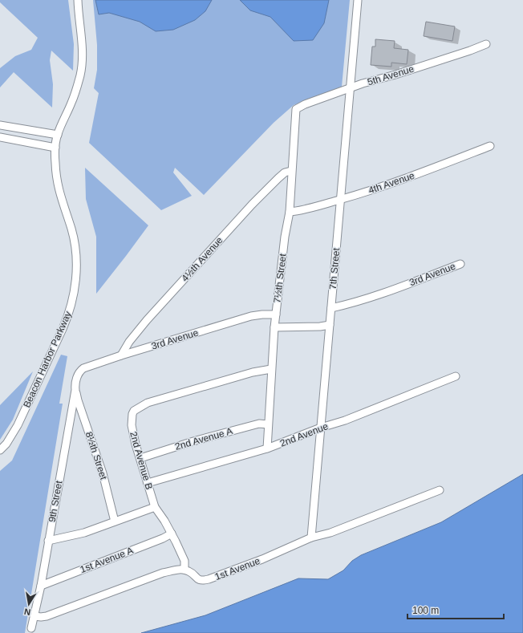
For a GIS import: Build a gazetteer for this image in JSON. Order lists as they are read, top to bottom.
{
  "streets": {
    "street": [
      "5th Avenue",
      "4th Avenue",
      "4½th Avenue",
      "7th Street",
      "3rd Avenue",
      "7½th Street",
      "Beacon Harbor Parkway",
      "2nd Avenue",
      "2nd Avenue A",
      "8½th Street",
      "2nd Avenue B",
      "9th Street",
      "1st Avenue A",
      "1st Avenue"
    ]
  },
  "crossings": [
    ["5th Avenue", "7th Street"],
    ["5th Avenue", "7½th Street"],
    ["4th Avenue", "7th Street"],
    ["4th Avenue", "7½th Street"],
    ["4½th Avenue", "3rd Avenue"],
    ["4½th Avenue", "7½th Street"],
    ["7th Street", "3rd Avenue"],
    ["7th Street", "2nd Avenue"],
    ["7th Street", "1st Avenue"],
    ["3rd Avenue", "7½th Street"],
    ["3rd Avenue", "9th Street"],
    ["7½th Street", "2nd Avenue"],
    ["7½th Street", "2nd Avenue A"],
    ["7½th Street", "2nd Avenue B"],
    ["2nd Avenue", "2nd Avenue B"],
    ["2nd Avenue A", "2nd Avenue B"],
    ["8½th Street", "9th Street"],
    ["2nd Avenue B", "1st Avenue A"],
    ["2nd Avenue B", "1st Avenue"],
    ["9th Street", "1st Avenue A"]
  ],
  "scale_bar": "100 m",
  "north": "bottom"
}
